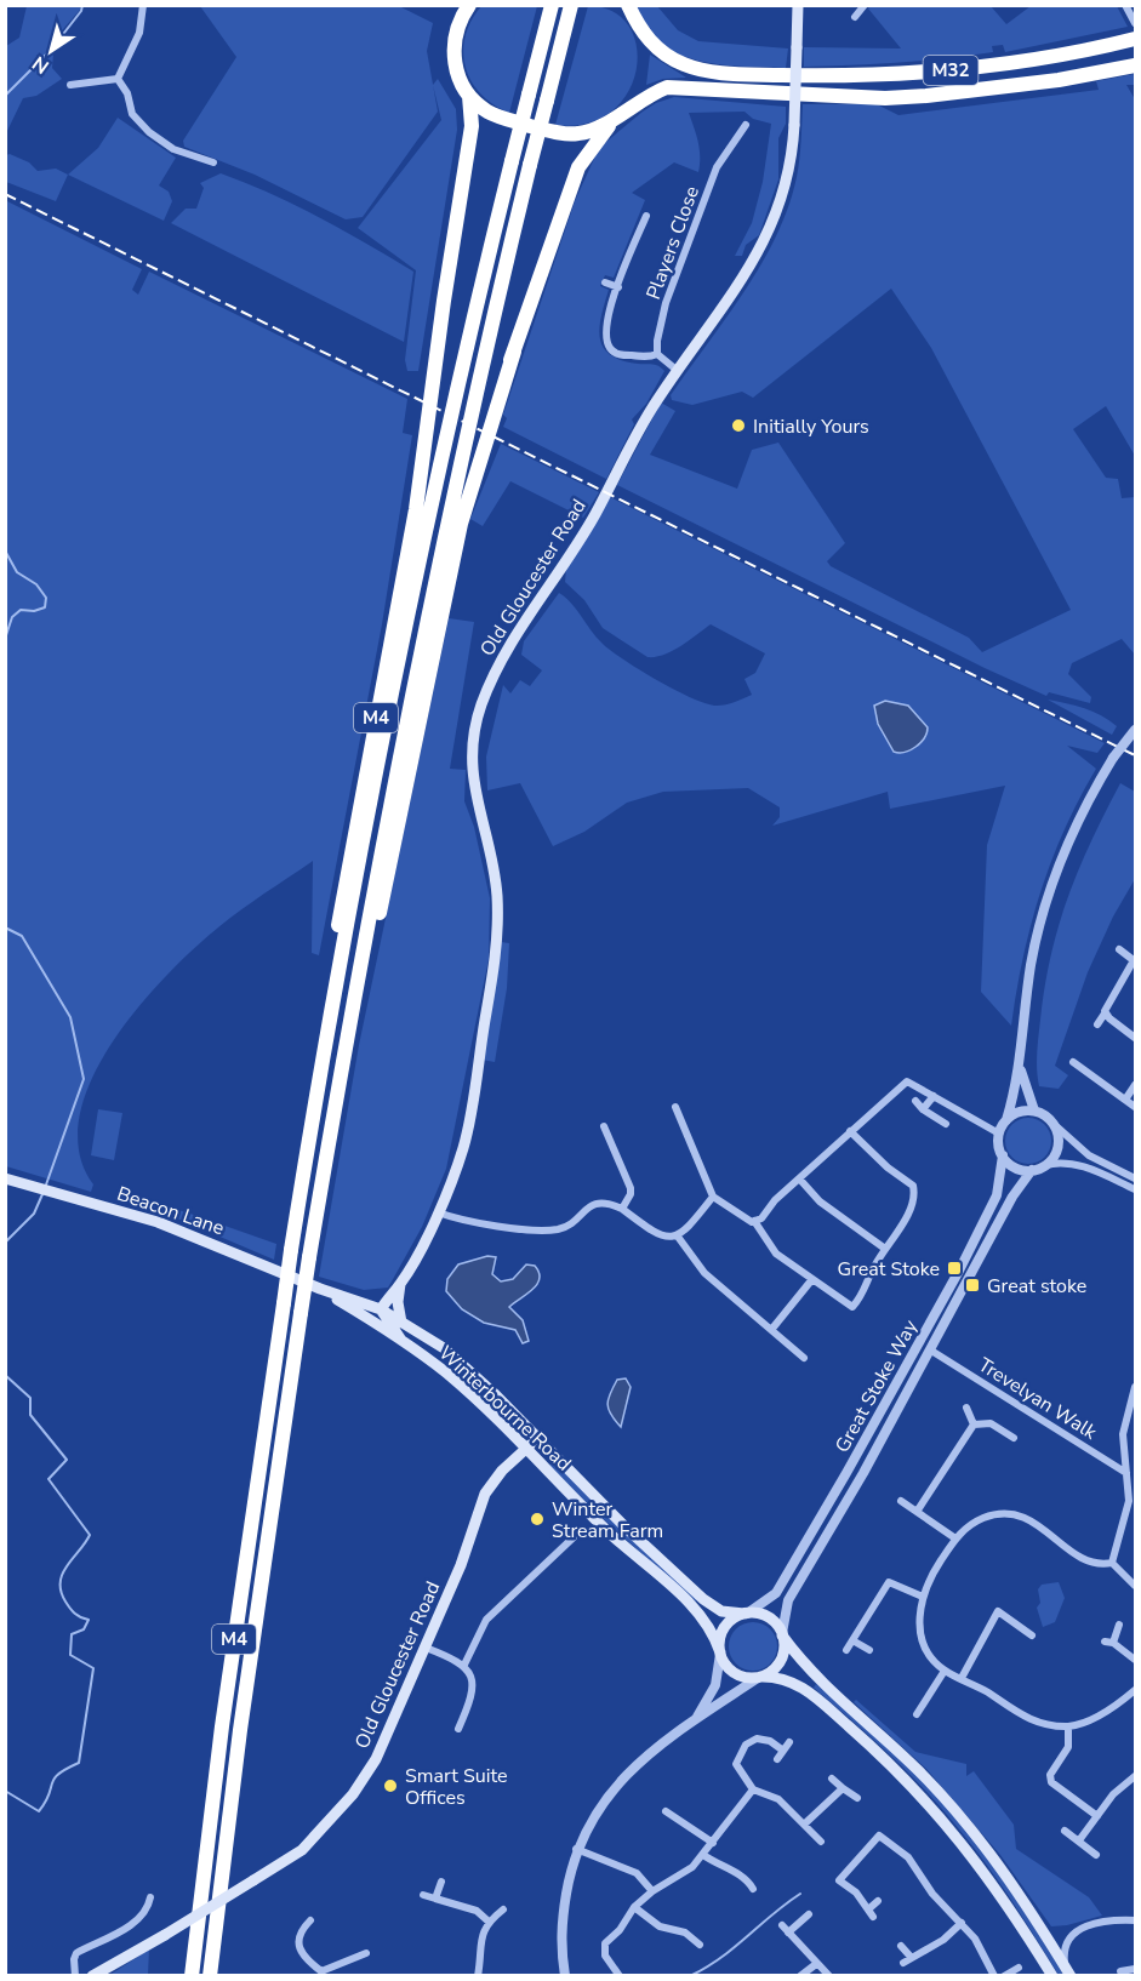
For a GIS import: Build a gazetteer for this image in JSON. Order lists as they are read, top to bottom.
{
  "streets": {
    "highway": ["M32", "M4"],
    "main road": ["Old Gloucester Road", "Beacon Lane", "Winterbourne Road"],
    "street": ["Players Close", "Great Stoke Way", "Trevelyan Walk"]
  },
  "crossings": [
    ["M32", "M4"],
    ["Old Gloucester Road", "Winterbourne Road"],
    ["Beacon Lane", "Winterbourne Road"],
    ["Great Stoke Way", "Trevelyan Walk"],
    ["Great Stoke Way", "Winterbourne Road"]
  ],
  "places": {
    "other": ["Initially Yours", "Winter Stream Farm", "Smart Suite Offices"],
    "transit": ["Great Stoke", "Great stoke"]
  },
  "north": "bottom left"
}
